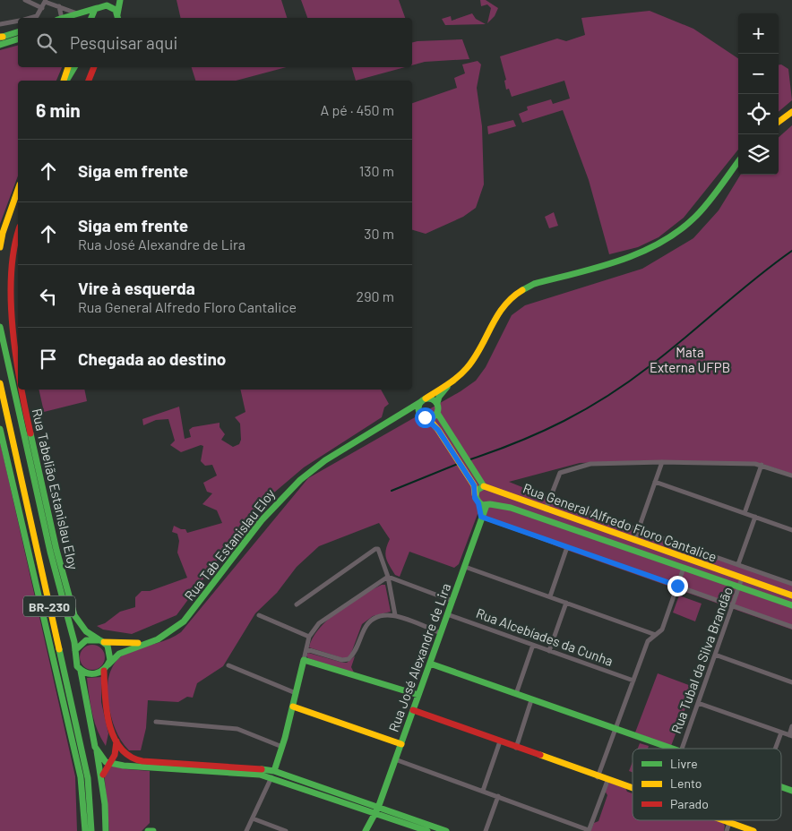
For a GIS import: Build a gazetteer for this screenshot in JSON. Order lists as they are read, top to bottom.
{
  "streets": {
    "main road": [
      "Rua Tabelião Estanislau Eloy",
      "Rua General Alfredo Floro Cantalice",
      "Rua Tab Estanislau Eloy",
      "BR-230",
      "Rua José Alexandre de Lira"
    ],
    "street": ["Rua Alcebíades da Cunha", "Rua Tubal da Silva Brandão"]
  },
  "crossings": [
    ["Rua Tabelião Estanislau Eloy", "Rua Tab Estanislau Eloy"],
    ["Rua General Alfredo Floro Cantalice", "Rua José Alexandre de Lira"],
    ["Rua General Alfredo Floro Cantalice", "Rua Tubal da Silva Brandão"],
    ["Rua Alcebíades da Cunha", "Rua José Alexandre de Lira"]
  ],
  "parks": ["Mata Externa UFPB"],
  "legend": ["Livre", "Lento", "Parado"],
  "page": {
    "map_buttons": ["+", "−"],
    "search": "Pesquisar aqui",
    "heading": ["6 min", "A pé · 450 m"],
    "list": [
      ["Siga em frente", "130 m"],
      ["Siga em frente", "Rua José Alexandre de Lira", "30 m"],
      ["Vire à esquerda", "Rua General Alfredo Floro Cantalice", "290 m"],
      "Chegada ao destino"
    ]
  }
}
